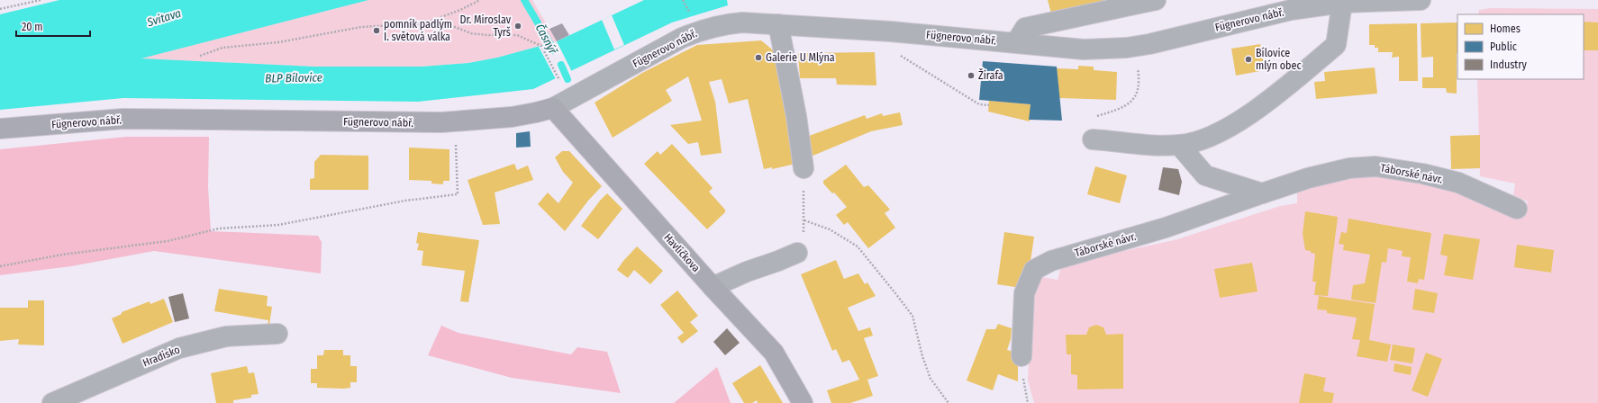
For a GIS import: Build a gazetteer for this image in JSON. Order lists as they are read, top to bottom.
{
  "streets": {
    "main road": ["Fügnerovo nábř.", "Havlíčkova"],
    "street": ["Táborské návr.", "Hradisko"]
  },
  "crossings": [
    ["Fügnerovo nábř.", "Havlíčkova"]
  ],
  "water": ["Svitava", "Časnýř", "BLP Bílovice"],
  "places": [
    "Dr. Miroslav Tyrš",
    "pomník padlým I. světová válka",
    "Galerie U Mlýna",
    "Bílovice mlýn obec",
    "Žirafa"
  ],
  "legend": ["Homes", "Public", "Industry"],
  "scale_bar": "20 m"
}
